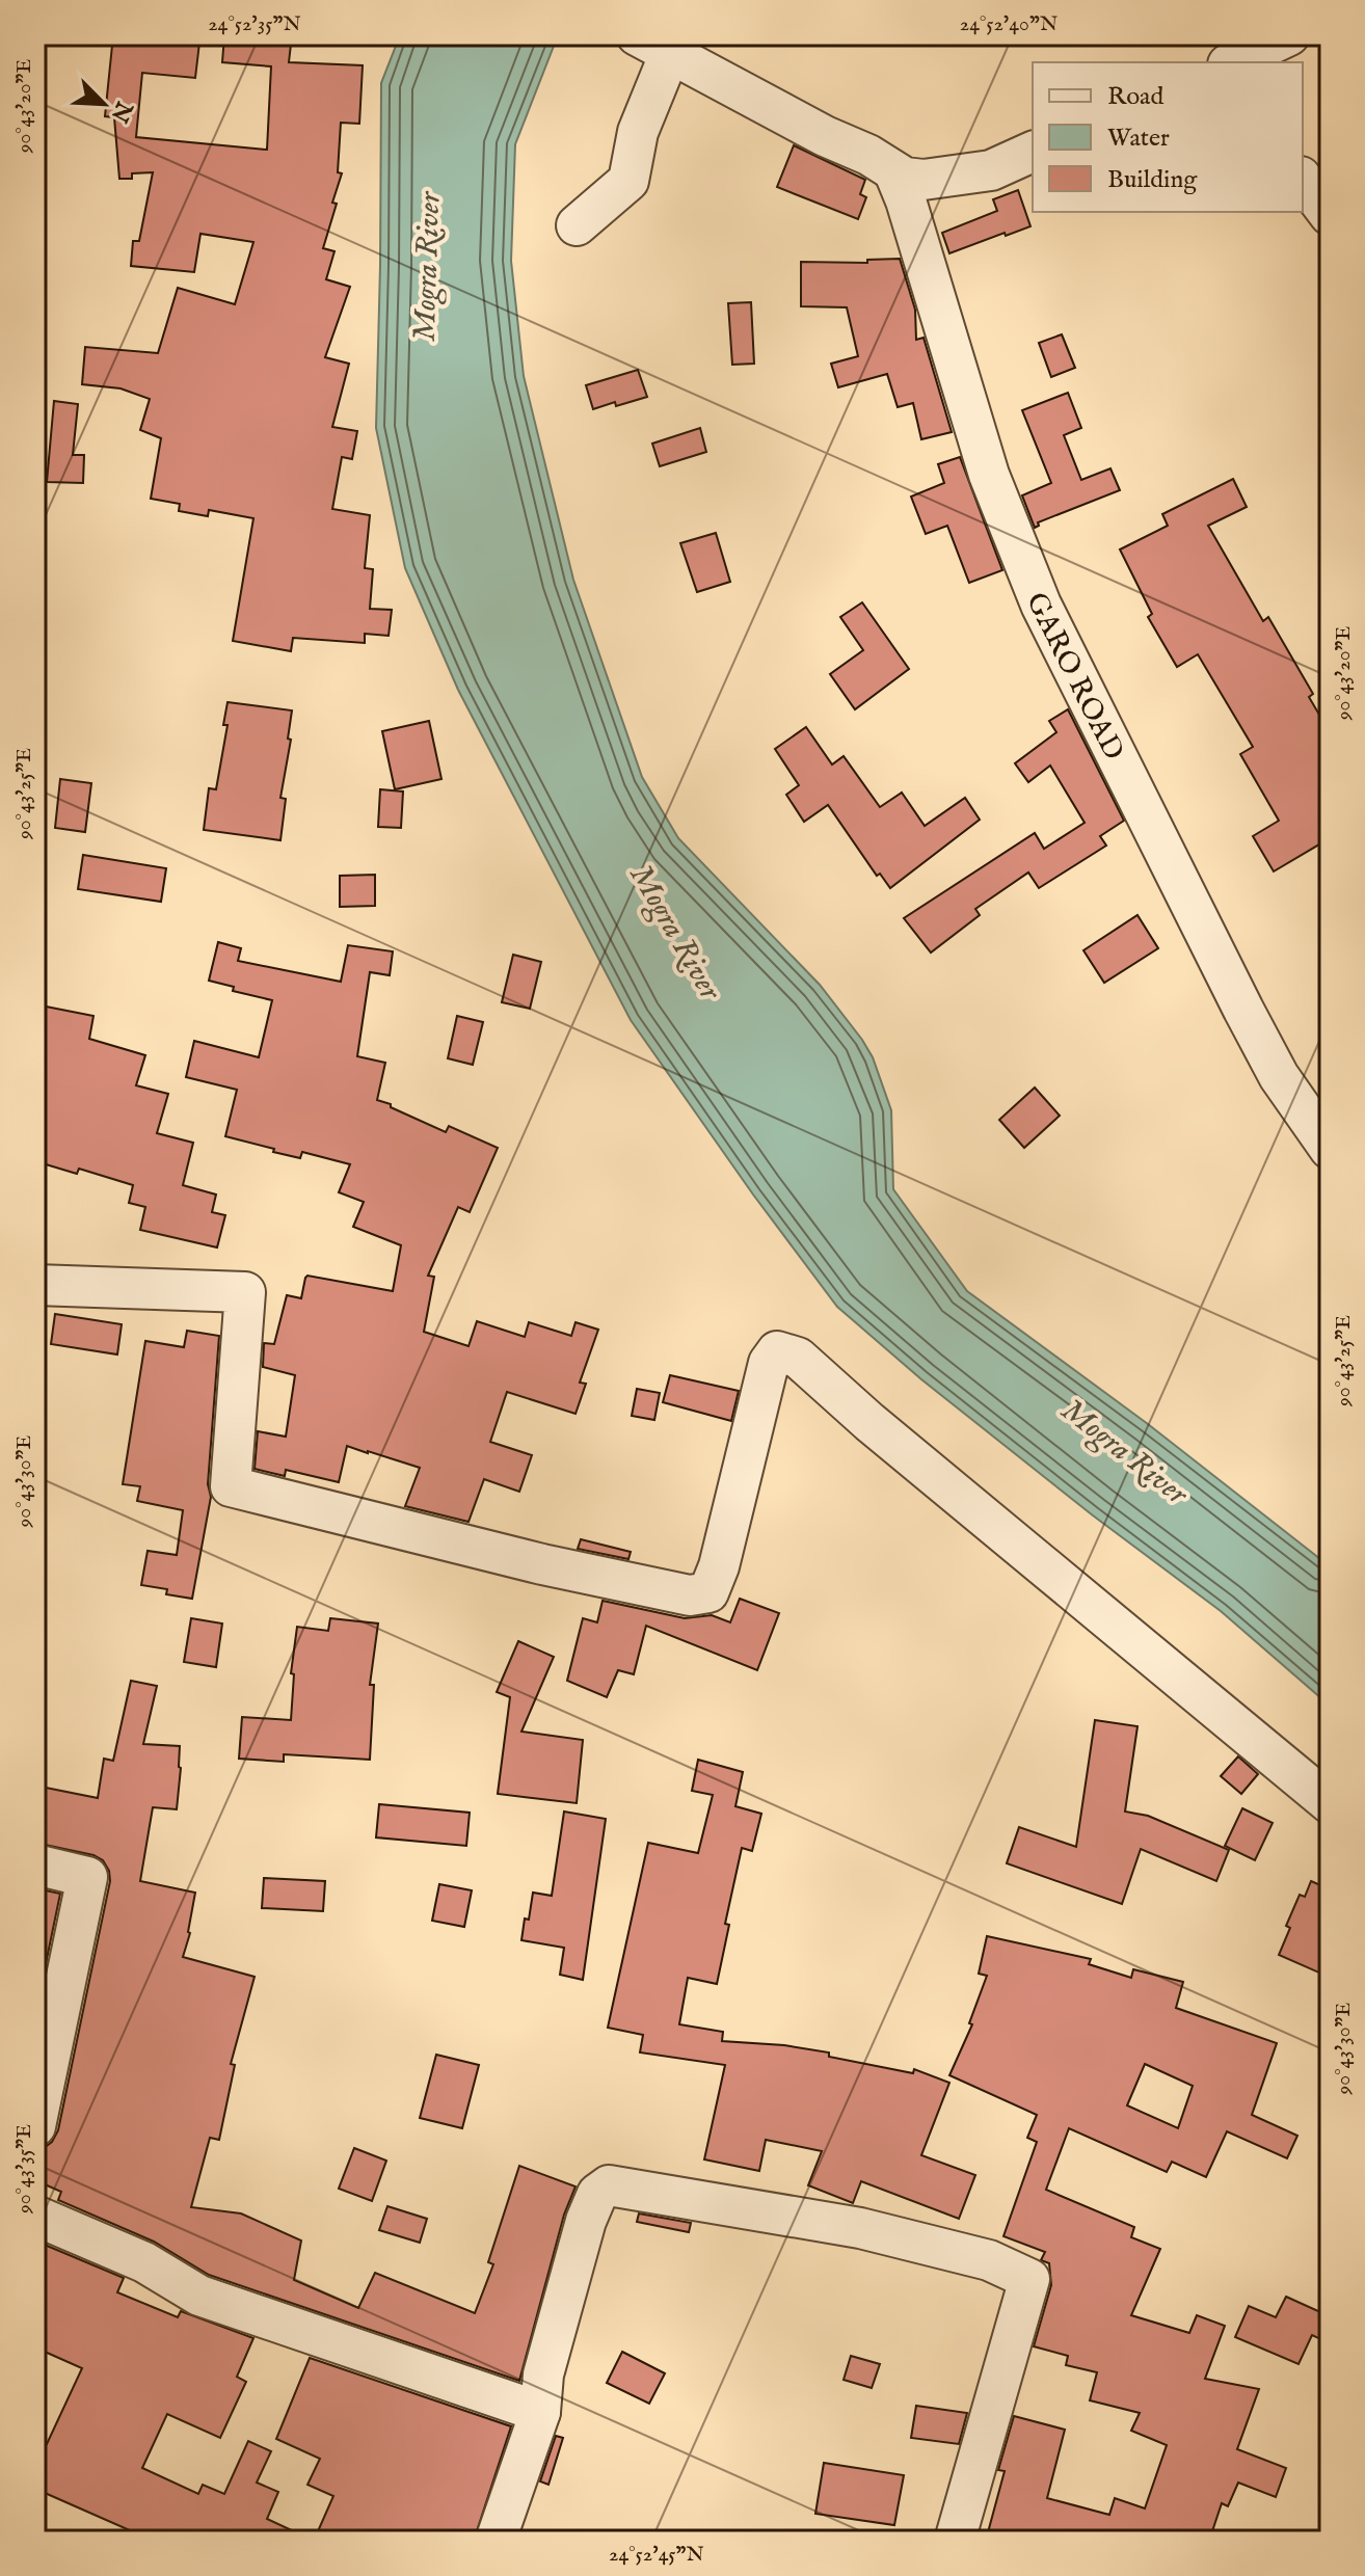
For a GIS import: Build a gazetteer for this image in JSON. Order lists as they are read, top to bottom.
{
  "streets": {
    "street": ["GARO ROAD"]
  },
  "water": ["Mogra River"],
  "legend": ["Road", "Water", "Building"],
  "north": "bottom right",
  "coordinates": [
    "24°52'35\"N",
    "24°52'40\"N",
    "90°43'20\"E",
    "90°43'25\"E",
    "90°43'30\"E",
    "90°43'35\"E",
    "24°52'45\"N"
  ]
}
